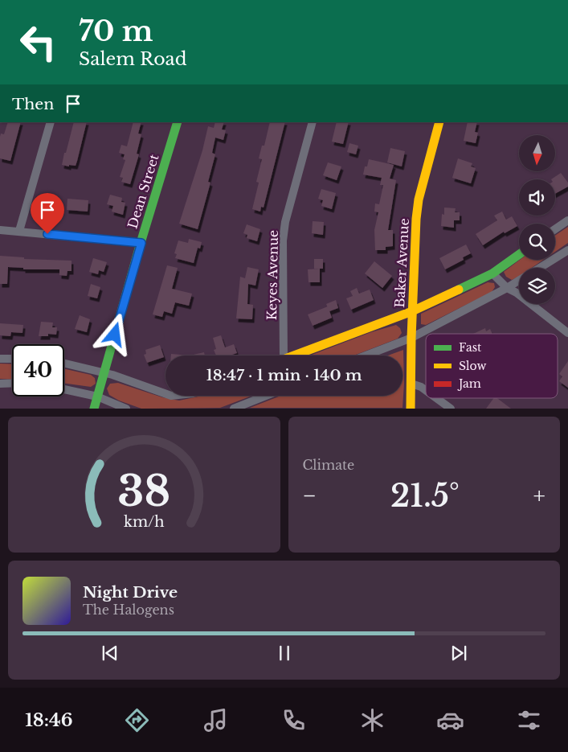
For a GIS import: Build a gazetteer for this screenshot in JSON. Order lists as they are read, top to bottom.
{
  "streets": {
    "street": ["Dean Street", "Baker Avenue", "Keyes Avenue"]
  },
  "legend": ["Fast", "Slow", "Jam"],
  "north": "bottom",
  "page": {
    "turn": ["70 m", "Salem Road"],
    "then": "Then",
    "limit": "40",
    "trip": "18:47 · 1 min · 140 m",
    "tile": "Climate",
    "heat": ["−", "21.5°", "+"],
    "song": ["Night Drive", "The Halogens"],
    "tabs": "18:46",
    "gauge": ["38", "km/h"]
  }
}
